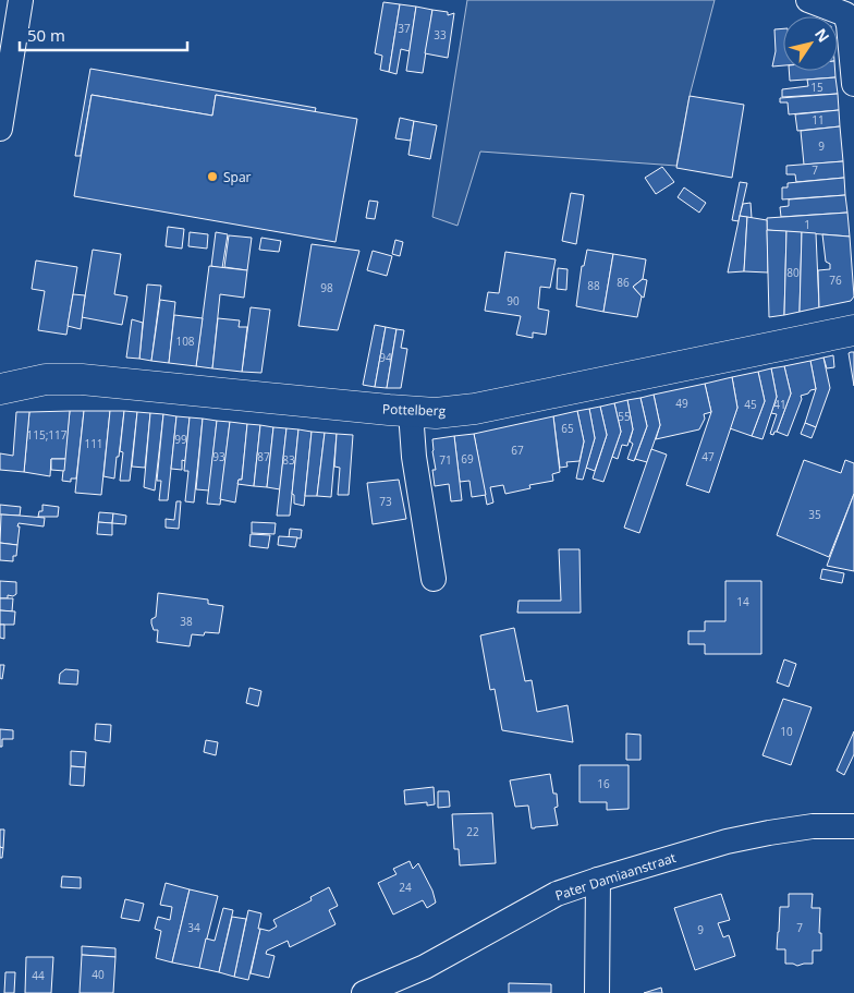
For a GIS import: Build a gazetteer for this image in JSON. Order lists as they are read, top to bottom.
{
  "streets": {
    "main road": ["Pottelberg"],
    "street": ["Pater Damiaanstraat"]
  },
  "places": ["Spar"],
  "house_numbers": [
    "37",
    "33",
    "15",
    "11",
    "9",
    "7",
    "1",
    "80",
    "76",
    "86",
    "88",
    "98",
    "90",
    "108",
    "94",
    "49",
    "45",
    "41",
    "55",
    "65",
    "115;117",
    "99",
    "111",
    "67",
    "93",
    "87",
    "47",
    "69",
    "83",
    "71",
    "73",
    "35",
    "14",
    "38",
    "10",
    "16",
    "22",
    "24",
    "34",
    "7",
    "9",
    "40",
    "44"
  ],
  "scale_bar": "50 m",
  "north": "top right"
}
